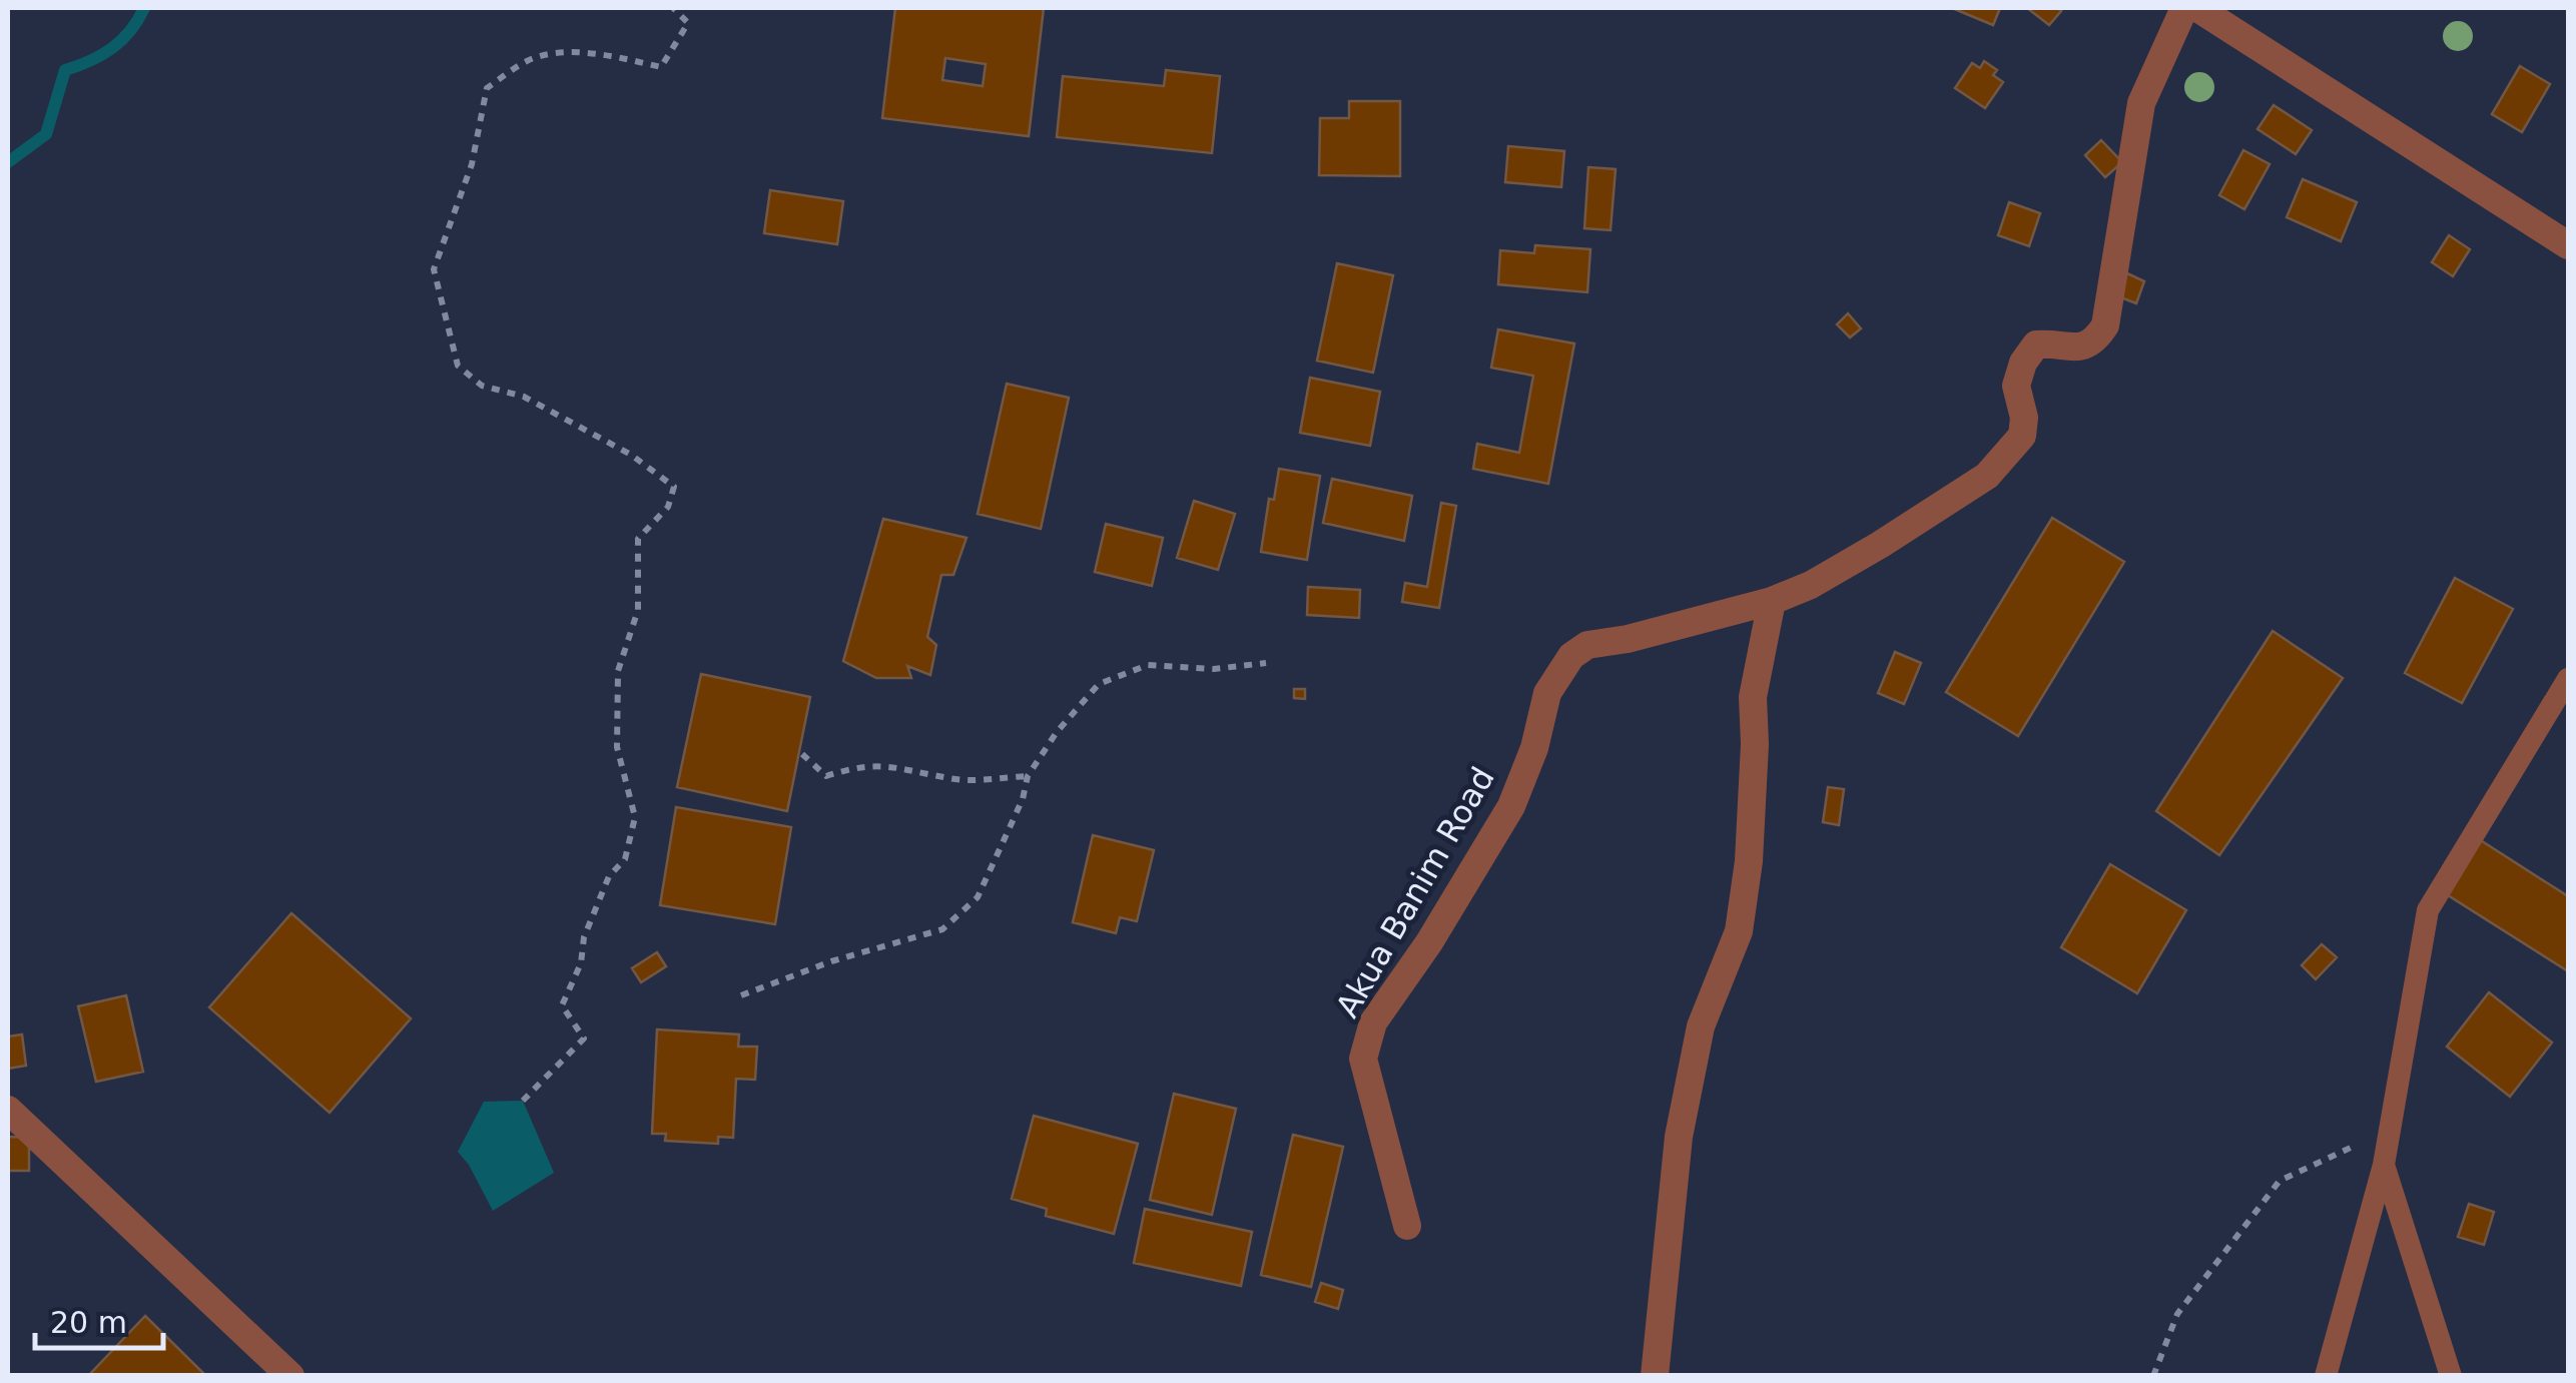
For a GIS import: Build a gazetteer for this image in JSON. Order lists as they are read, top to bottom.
{
  "streets": {
    "street": ["Akua Banim Road"]
  },
  "scale_bar": "20 m"
}
